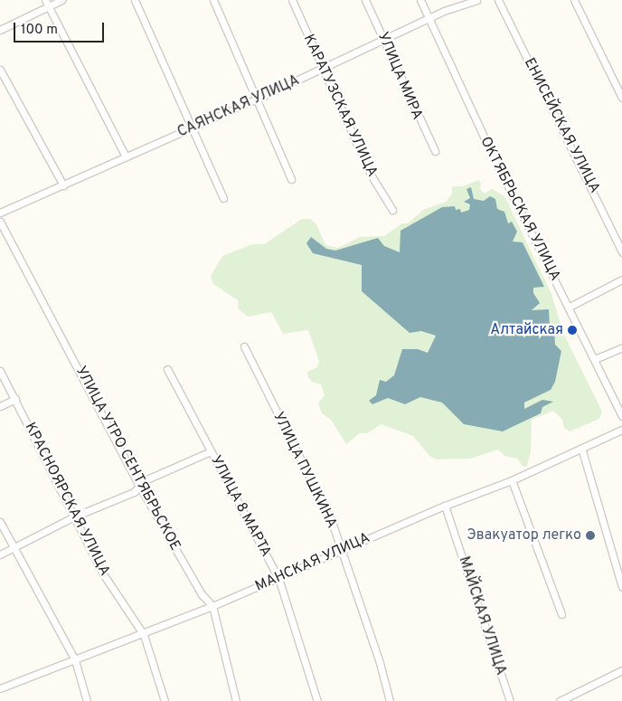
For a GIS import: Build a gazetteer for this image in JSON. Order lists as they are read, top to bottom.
{
  "streets": {
    "street": [
      "УЛИЦА МИРА",
      "КАРАТУЗСКАЯ УЛИЦА",
      "САЯНСКАЯ УЛИЦА",
      "ЕНИСЕЙСКАЯ УЛИЦА",
      "ОКТЯБРЬСКАЯ УЛИЦА",
      "УЛИЦА УТРО СЕНТЯБРЬСКОЕ",
      "УЛИЦА ПУШКИНА",
      "КРАСНОЯРСКАЯ УЛИЦА",
      "УЛИЦА 8 МАРТА",
      "МАНСКАЯ УЛИЦА",
      "МАЙСКАЯ УЛИЦА"
    ]
  },
  "crossings": [
    ["УЛИЦА МИРА", "САЯНСКАЯ УЛИЦА"],
    ["КАРАТУЗСКАЯ УЛИЦА", "САЯНСКАЯ УЛИЦА"],
    ["САЯНСКАЯ УЛИЦА", "ОКТЯБРЬСКАЯ УЛИЦА"],
    ["УЛИЦА УТРО СЕНТЯБРЬСКОЕ", "МАНСКАЯ УЛИЦА"],
    ["УЛИЦА ПУШКИНА", "МАНСКАЯ УЛИЦА"],
    ["КРАСНОЯРСКАЯ УЛИЦА", "МАНСКАЯ УЛИЦА"],
    ["УЛИЦА 8 МАРТА", "МАНСКАЯ УЛИЦА"],
    ["МАНСКАЯ УЛИЦА", "МАЙСКАЯ УЛИЦА"]
  ],
  "places": ["Алтайская", "Эвакуатор легко"],
  "scale_bar": "100 m"
}
